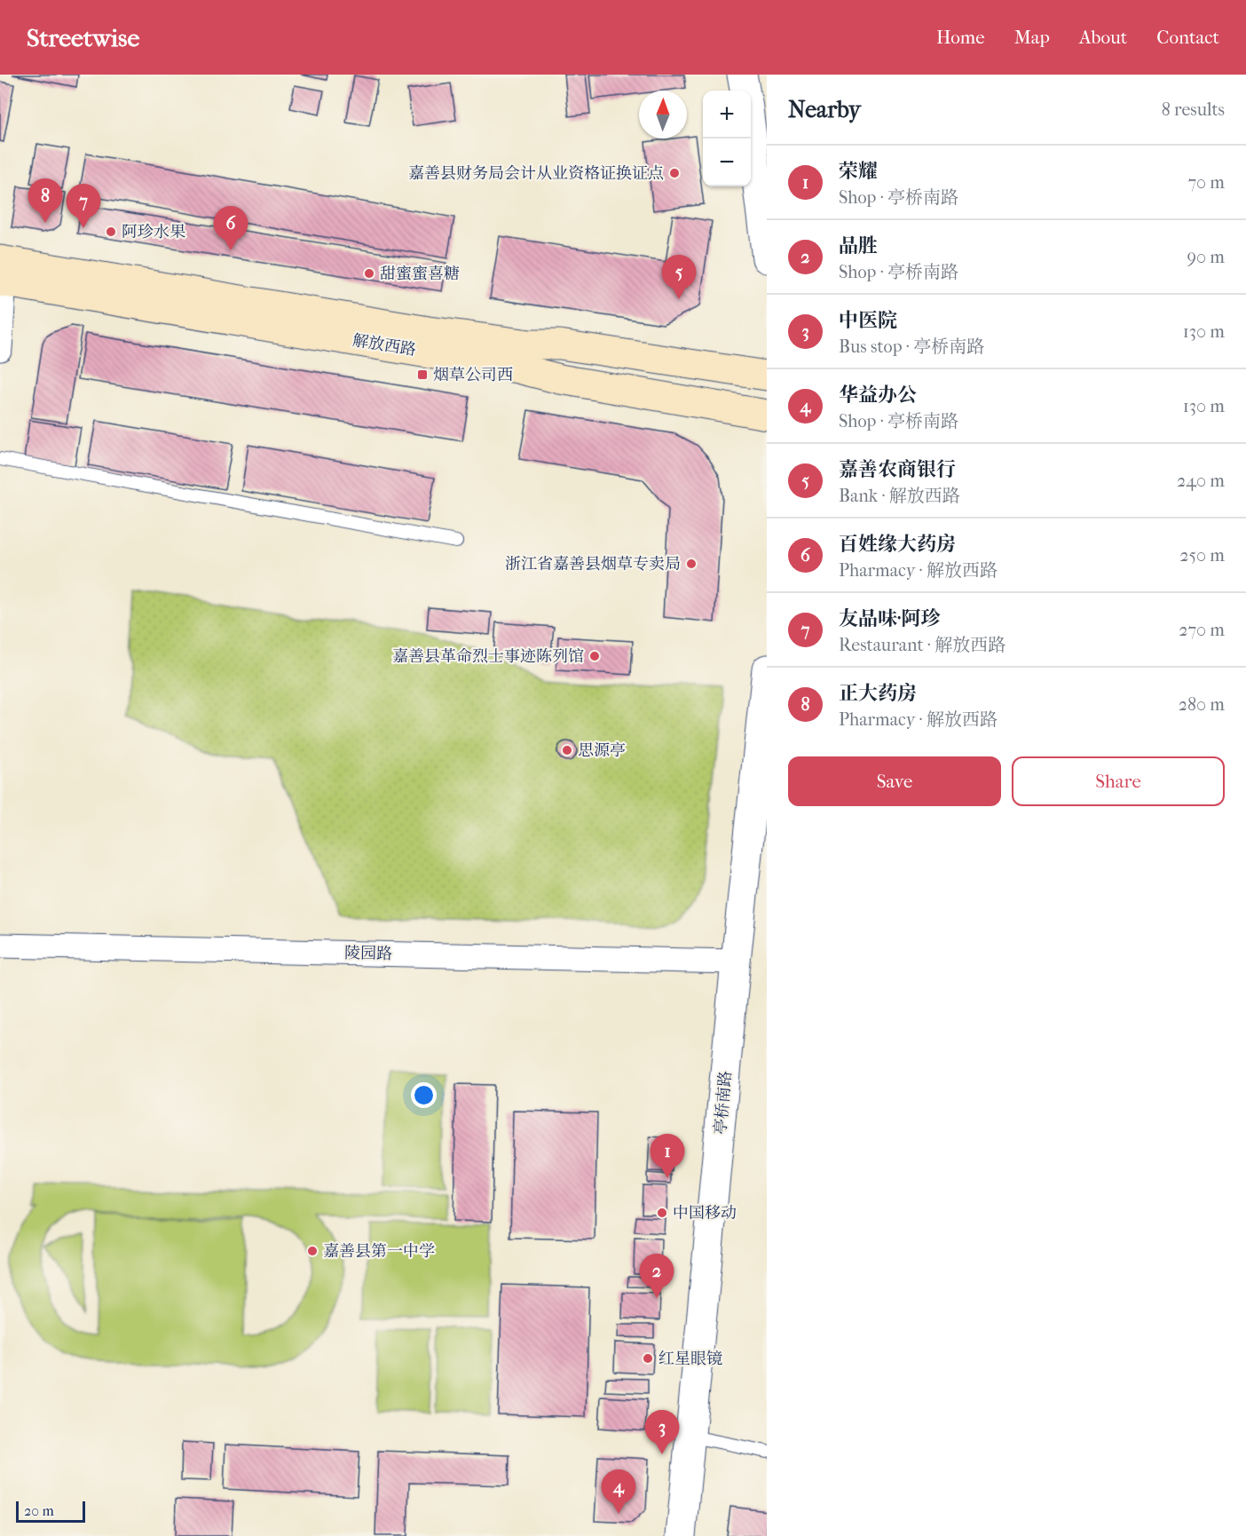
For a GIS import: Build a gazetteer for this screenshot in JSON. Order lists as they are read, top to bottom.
{
  "streets": {
    "main road": ["解放西路"],
    "street": ["陵园路", "亭桥南路"]
  },
  "crossings": [
    ["陵园路", "亭桥南路"]
  ],
  "places": {
    "other": [
      "嘉善县财务局会计从业资格证换证点",
      "阿珍水果",
      "甜蜜蜜喜糖",
      "浙江省嘉善县烟草专卖局",
      "嘉善县革命烈士事迹陈列馆",
      "思源亭",
      "中国移动",
      "嘉善县第一中学",
      "红星眼镜"
    ],
    "transit": ["烟草公司西"]
  },
  "scale_bar": "20 m",
  "north": "top",
  "page": {
    "header": "Streetwise",
    "nav": [
      "Home",
      "Map",
      "About",
      "Contact"
    ],
    "heading": ["Nearby", "8 results"],
    "map_buttons": ["+", "−"],
    "list": [
      {
        "mark": "1",
        "name": "荣耀",
        "note": "Shop · 亭桥南路",
        "value": "70 m"
      },
      {
        "mark": "2",
        "name": "品胜",
        "note": "Shop · 亭桥南路",
        "value": "90 m"
      },
      {
        "mark": "3",
        "name": "中医院",
        "note": "Bus stop · 亭桥南路",
        "value": "130 m"
      },
      {
        "mark": "4",
        "name": "华益办公",
        "note": "Shop · 亭桥南路",
        "value": "130 m"
      },
      {
        "mark": "5",
        "name": "嘉善农商银行",
        "note": "Bank · 解放西路",
        "value": "240 m"
      },
      {
        "mark": "6",
        "name": "百姓缘大药房",
        "note": "Pharmacy · 解放西路",
        "value": "250 m"
      },
      {
        "mark": "7",
        "name": "友品味·阿珍",
        "note": "Restaurant · 解放西路",
        "value": "270 m"
      },
      {
        "mark": "8",
        "name": "正大药房",
        "note": "Pharmacy · 解放西路",
        "value": "280 m"
      }
    ],
    "pins": [
      "8",
      "7",
      "6",
      "5",
      "1",
      "2",
      "3",
      "4"
    ],
    "buttons": ["Save", "Share"],
    "scale": "20 m"
  }
}
